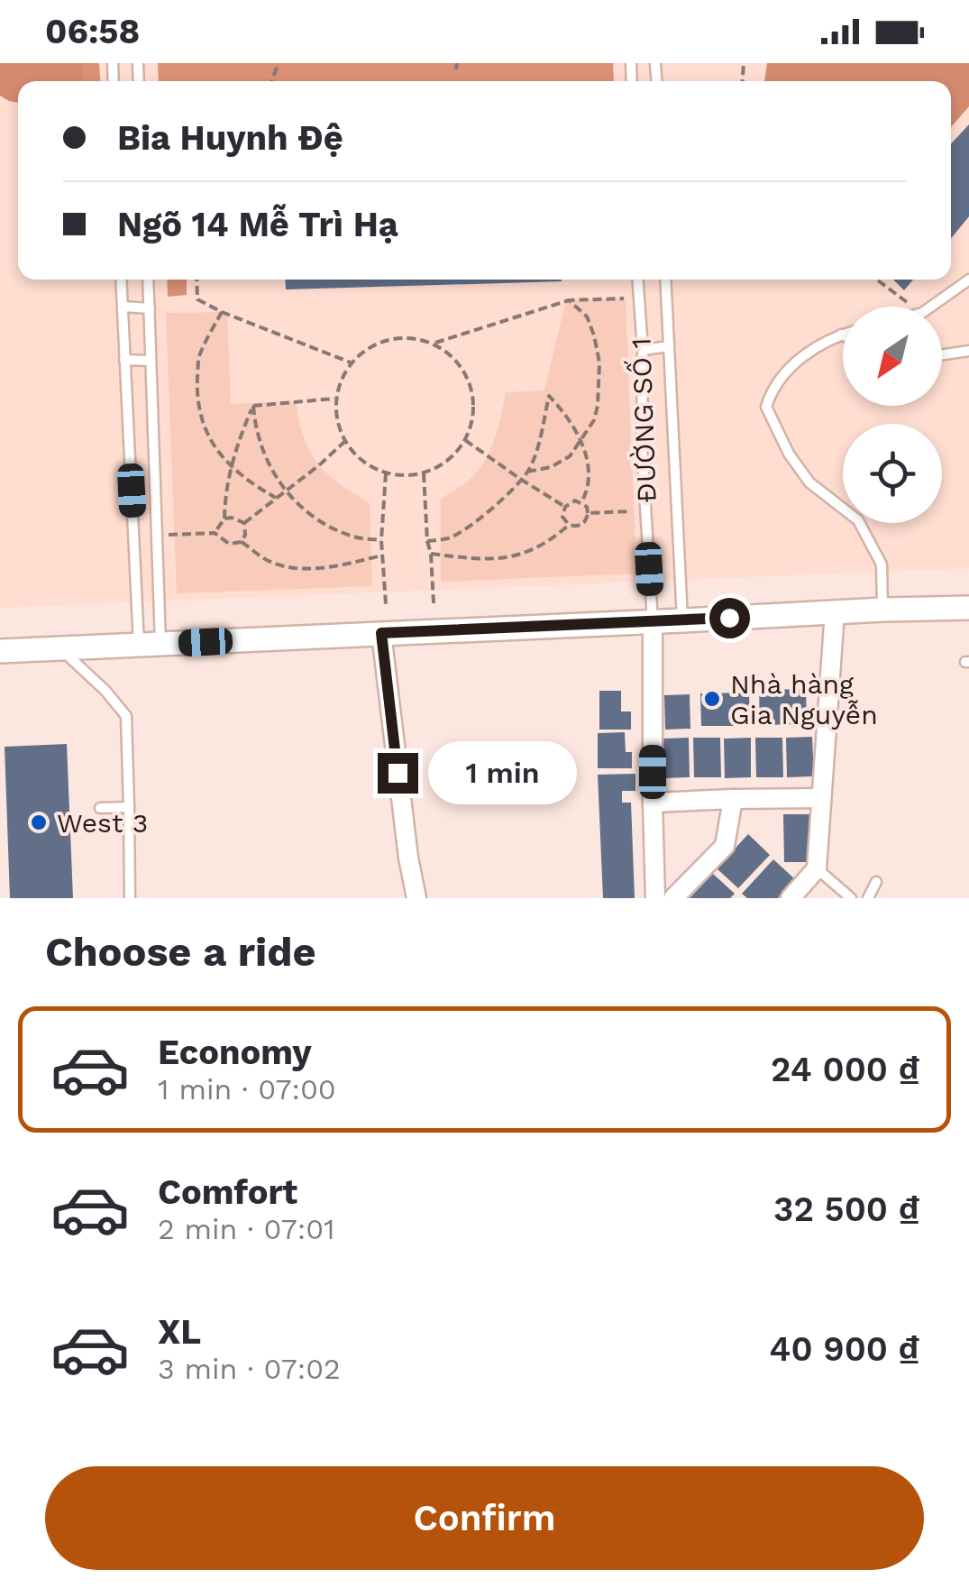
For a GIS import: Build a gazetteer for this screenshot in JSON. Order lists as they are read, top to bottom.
{
  "streets": {
    "lane": ["ĐƯỜNG SỐ 1"]
  },
  "places": ["Nhà hàng Gia Nguyễn", "West 3"],
  "north": "bottom left",
  "page": {
    "status": "06:58",
    "banner": ["Bia Huynh Đệ", "Ngõ 14 Mễ Trì Hạ"],
    "bubble": "1 min",
    "heading": "Choose a ride",
    "list": [
      {
        "name": "Economy",
        "note": "1 min · 07:00",
        "value": "24 000 ₫"
      },
      {
        "name": "Comfort",
        "note": "2 min · 07:01",
        "value": "32 500 ₫"
      },
      {
        "name": "XL",
        "note": "3 min · 07:02",
        "value": "40 900 ₫"
      }
    ],
    "buttons": "Confirm"
  }
}
